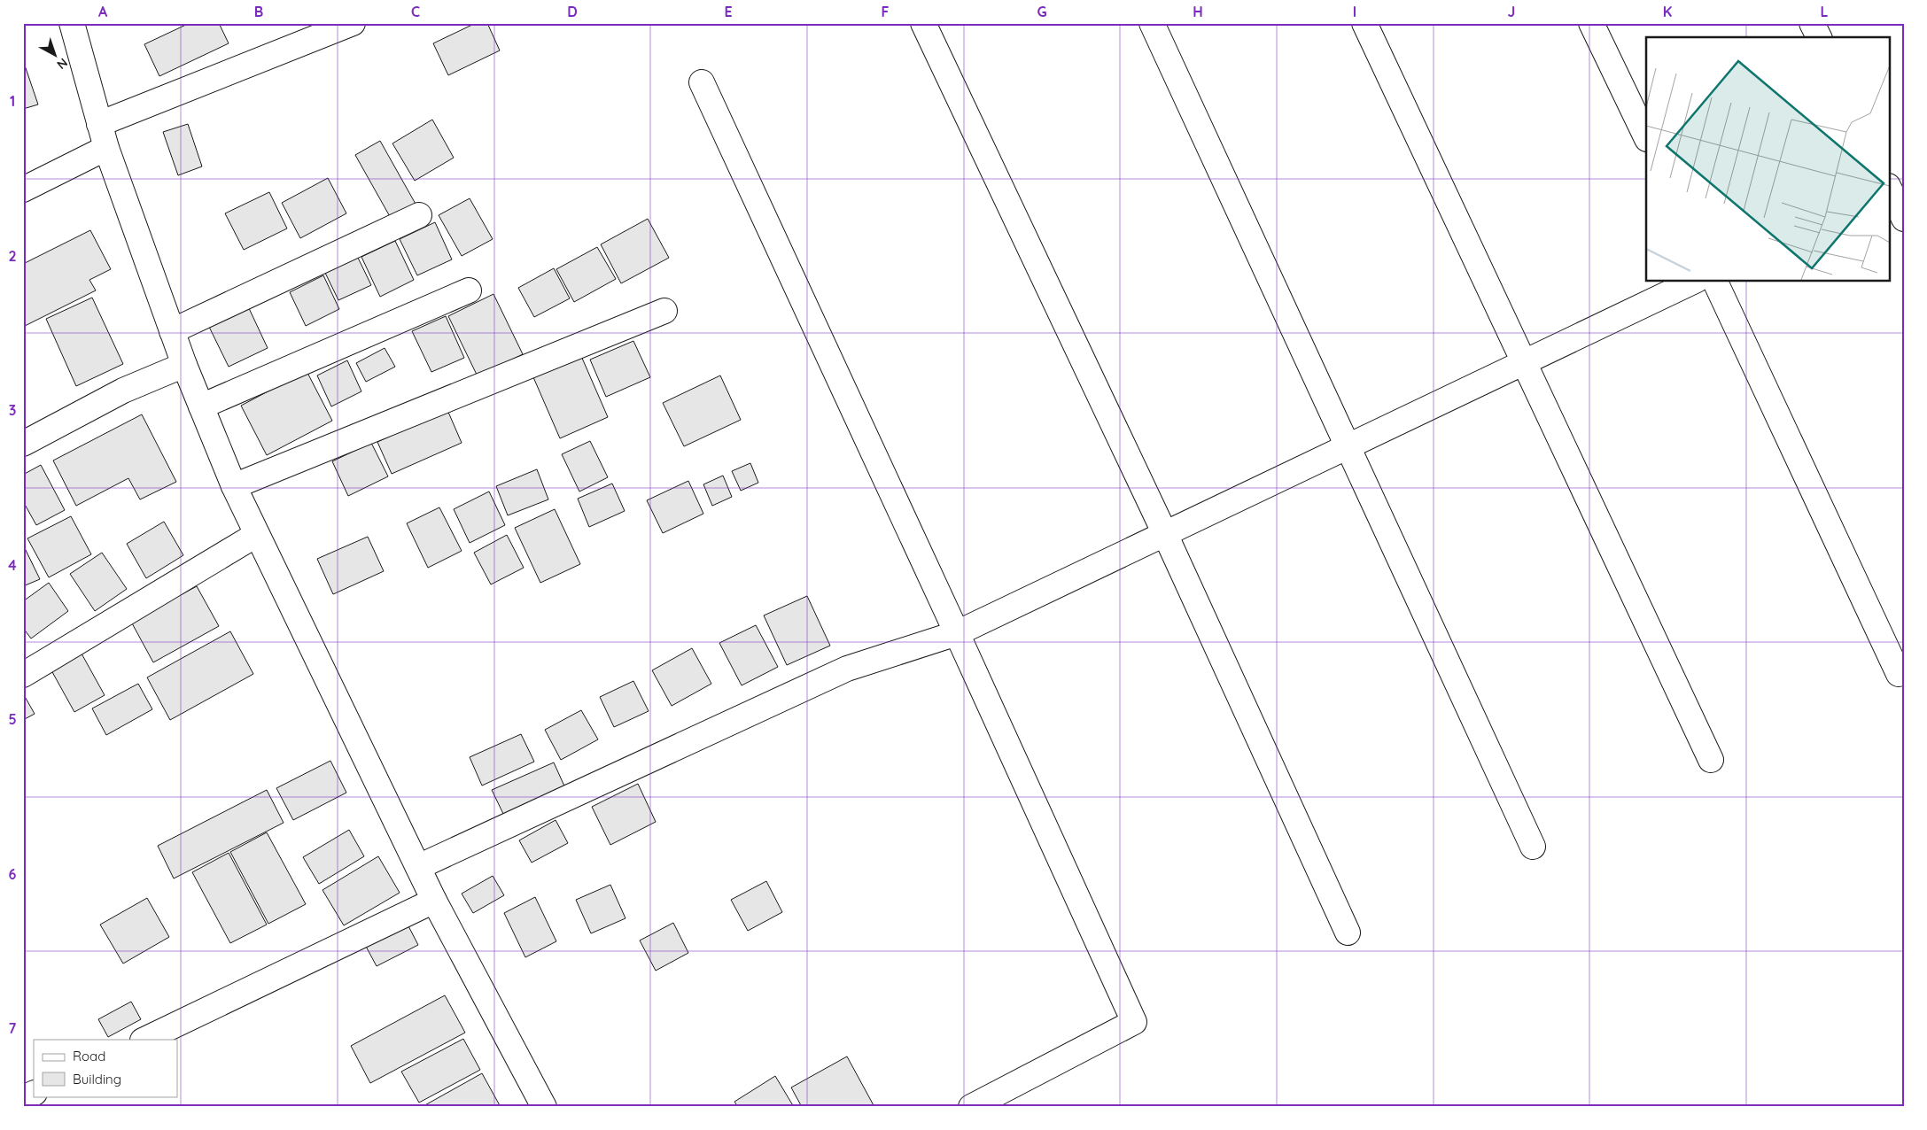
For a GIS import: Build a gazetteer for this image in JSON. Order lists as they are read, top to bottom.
{
  "legend": ["Road", "Building"],
  "north": "bottom right",
  "grid": {
    "columns": [
      "A",
      "B",
      "C",
      "D",
      "E",
      "F",
      "G",
      "H",
      "I",
      "J",
      "K",
      "L"
    ],
    "rows": [
      "1",
      "2",
      "3",
      "4",
      "5",
      "6",
      "7"
    ]
  }
}
